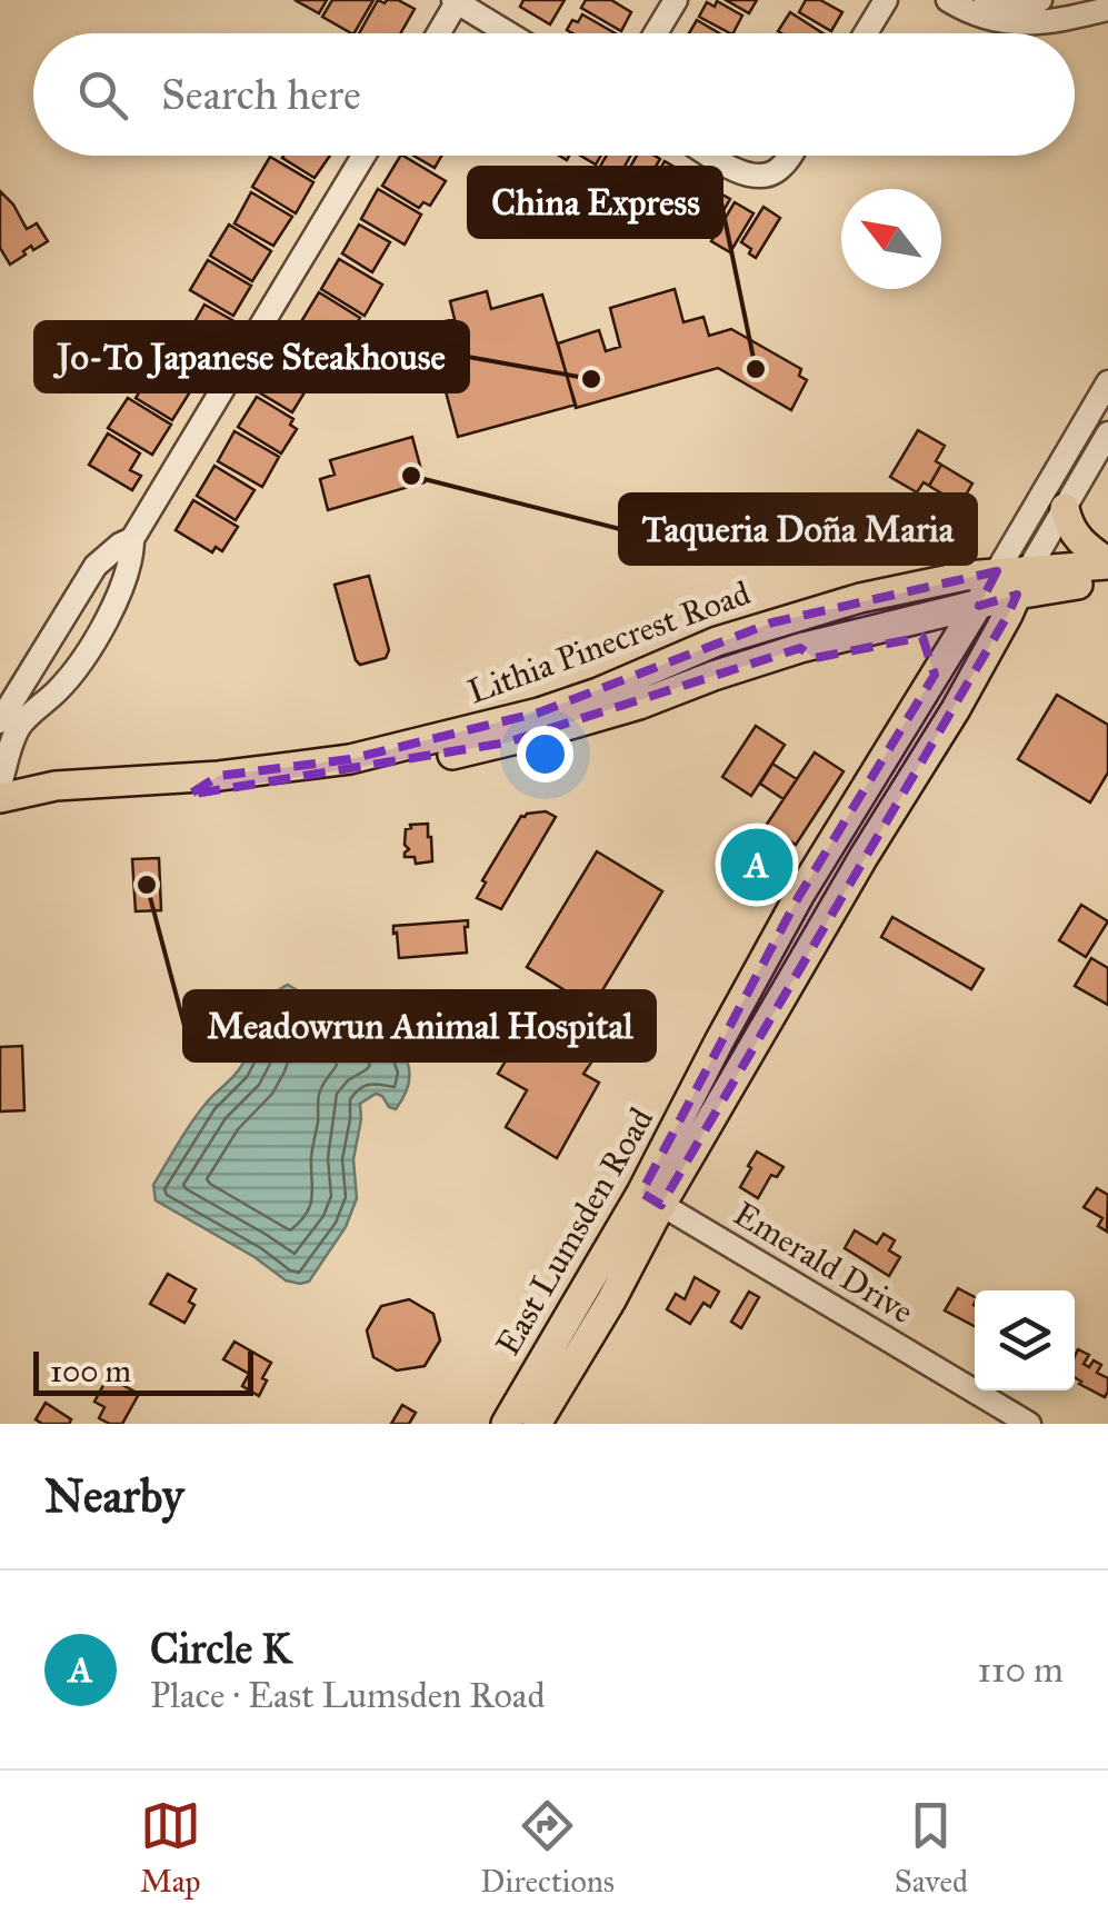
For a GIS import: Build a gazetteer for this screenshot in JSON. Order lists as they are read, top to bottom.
{
  "streets": {
    "main road": ["Lithia Pinecrest Road", "East Lumsden Road"],
    "street": ["Emerald Drive"]
  },
  "crossings": [
    ["Lithia Pinecrest Road", "East Lumsden Road"],
    ["East Lumsden Road", "Emerald Drive"]
  ],
  "places": [
    "China Express",
    "Jo-To Japanese Steakhouse",
    "Taqueria Doña Maria",
    "Meadowrun Animal Hospital"
  ],
  "scale_bar": "100 m",
  "north": "top left",
  "page": {
    "search": "Search here",
    "pins": "A",
    "scale": "100 m",
    "heading": "Nearby",
    "list": [
      {
        "mark": "A",
        "name": "Circle K",
        "note": "Place · East Lumsden Road",
        "value": "110 m"
      }
    ],
    "nav": ["Map", "Directions", "Saved"]
  }
}
